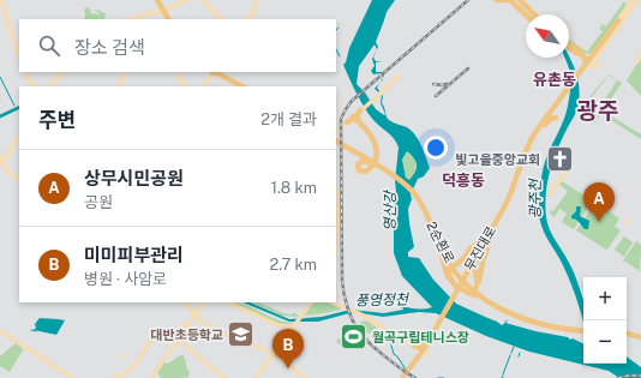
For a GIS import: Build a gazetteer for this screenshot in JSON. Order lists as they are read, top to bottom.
{
  "streets": {
    "highway": ["2순환로", "무진대로"]
  },
  "crossings": [
    ["2순환로", "무진대로"]
  ],
  "districts": ["유촌동", "광주", "덕흥동"],
  "water": ["광주천", "영산강", "풍영정천"],
  "places": {
    "church": ["빛고을중앙교회"],
    "school or university": ["대반초등학교"],
    "sports": ["월곡구립테니스장"]
  },
  "north": "top left",
  "page": {
    "search": "장소 검색",
    "heading": ["주변", "2개 결과"],
    "list": [
      {
        "mark": "A",
        "name": "상무시민공원",
        "note": "공원",
        "value": "1.8 km"
      },
      {
        "mark": "B",
        "name": "미미피부관리",
        "note": "병원 · 사암로",
        "value": "2.7 km"
      }
    ],
    "pins": ["A", "B"],
    "map_buttons": ["+", "−"]
  }
}
